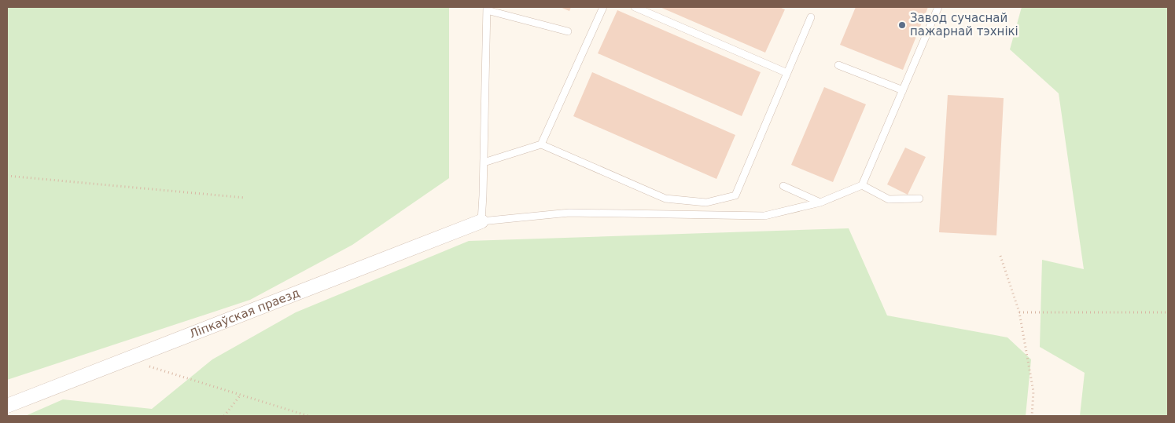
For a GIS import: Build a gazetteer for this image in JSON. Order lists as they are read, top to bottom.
{
  "streets": {
    "street": ["Ліпкаўская праезд"]
  },
  "places": ["Завод сучаснай пажарнай тэхнікі"]
}
